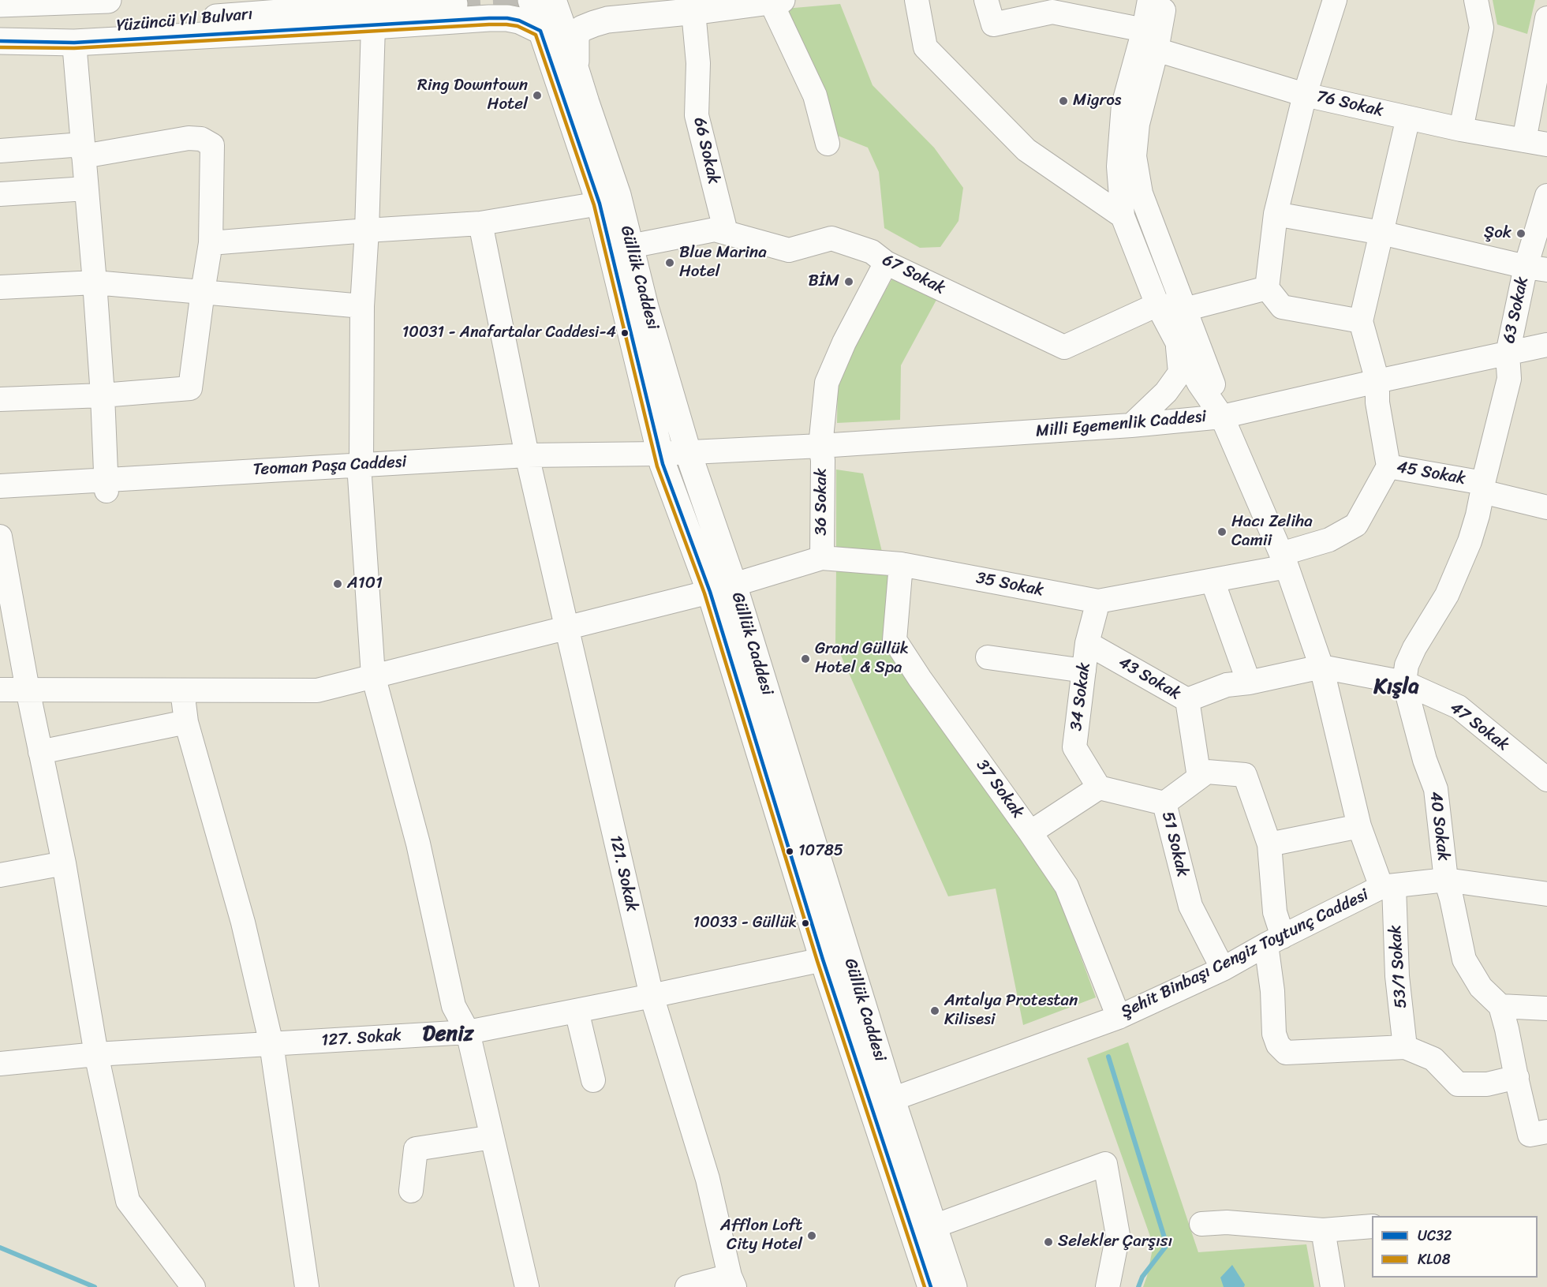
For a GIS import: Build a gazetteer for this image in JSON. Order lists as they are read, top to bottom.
{
  "streets": {
    "main road": ["Yüzüncü Yıl Bulvarı", "Güllük Caddesi"],
    "street": [
      "76 Sokak",
      "66 Sokak",
      "67 Sokak",
      "63 Sokak",
      "Milli Egemenlik Caddesi",
      "Teoman Paşa Caddesi",
      "45 Sokak",
      "36 Sokak",
      "35 Sokak",
      "43 Sokak",
      "34 Sokak",
      "47 Sokak",
      "37 Sokak",
      "40 Sokak",
      "51 Sokak",
      "121. Sokak",
      "Şehit Binbaşı Cengiz Toytunç Caddesi",
      "53/1 Sokak",
      "127. Sokak"
    ]
  },
  "crossings": [
    ["66 Sokak", "67 Sokak"],
    ["67 Sokak", "Güllük Caddesi"],
    ["67 Sokak", "36 Sokak"],
    ["Güllük Caddesi", "Milli Egemenlik Caddesi"],
    ["Güllük Caddesi", "Teoman Paşa Caddesi"],
    ["Güllük Caddesi", "35 Sokak"],
    ["Güllük Caddesi", "Şehit Binbaşı Cengiz Toytunç Caddesi"],
    ["Güllük Caddesi", "127. Sokak"],
    ["63 Sokak", "Milli Egemenlik Caddesi"],
    ["63 Sokak", "40 Sokak"],
    ["Milli Egemenlik Caddesi", "Teoman Paşa Caddesi"],
    ["Milli Egemenlik Caddesi", "36 Sokak"],
    ["Milli Egemenlik Caddesi", "53/1 Sokak"],
    ["Teoman Paşa Caddesi", "121. Sokak"],
    ["45 Sokak", "35 Sokak"],
    ["45 Sokak", "40 Sokak"],
    ["36 Sokak", "35 Sokak"],
    ["35 Sokak", "34 Sokak"],
    ["35 Sokak", "37 Sokak"],
    ["35 Sokak", "121. Sokak"],
    ["35 Sokak", "53/1 Sokak"],
    ["43 Sokak", "34 Sokak"],
    ["34 Sokak", "51 Sokak"],
    ["47 Sokak", "40 Sokak"],
    ["47 Sokak", "53/1 Sokak"],
    ["37 Sokak", "Şehit Binbaşı Cengiz Toytunç Caddesi"],
    ["40 Sokak", "Şehit Binbaşı Cengiz Toytunç Caddesi"],
    ["51 Sokak", "Şehit Binbaşı Cengiz Toytunç Caddesi"],
    ["121. Sokak", "127. Sokak"],
    ["Şehit Binbaşı Cengiz Toytunç Caddesi", "53/1 Sokak"]
  ],
  "districts": ["Kışla", "Deniz"],
  "places": [
    "Ring Downtown Hotel",
    "Migros",
    "Şok",
    "Blue Marina Hotel",
    "BİM",
    "10031 - Anafartalar Caddesi-4",
    "Hacı Zeliha Camii",
    "A101",
    "Grand Güllük Hotel & Spa",
    "10785",
    "10033 - Güllük",
    "Antalya Protestan Kilisesi",
    "Afflon Loft City Hotel",
    "Selekler Çarşısı"
  ],
  "lines": ["transit line UC32", "transit line KL08"],
  "legend": ["UC32", "KL08"]
}
